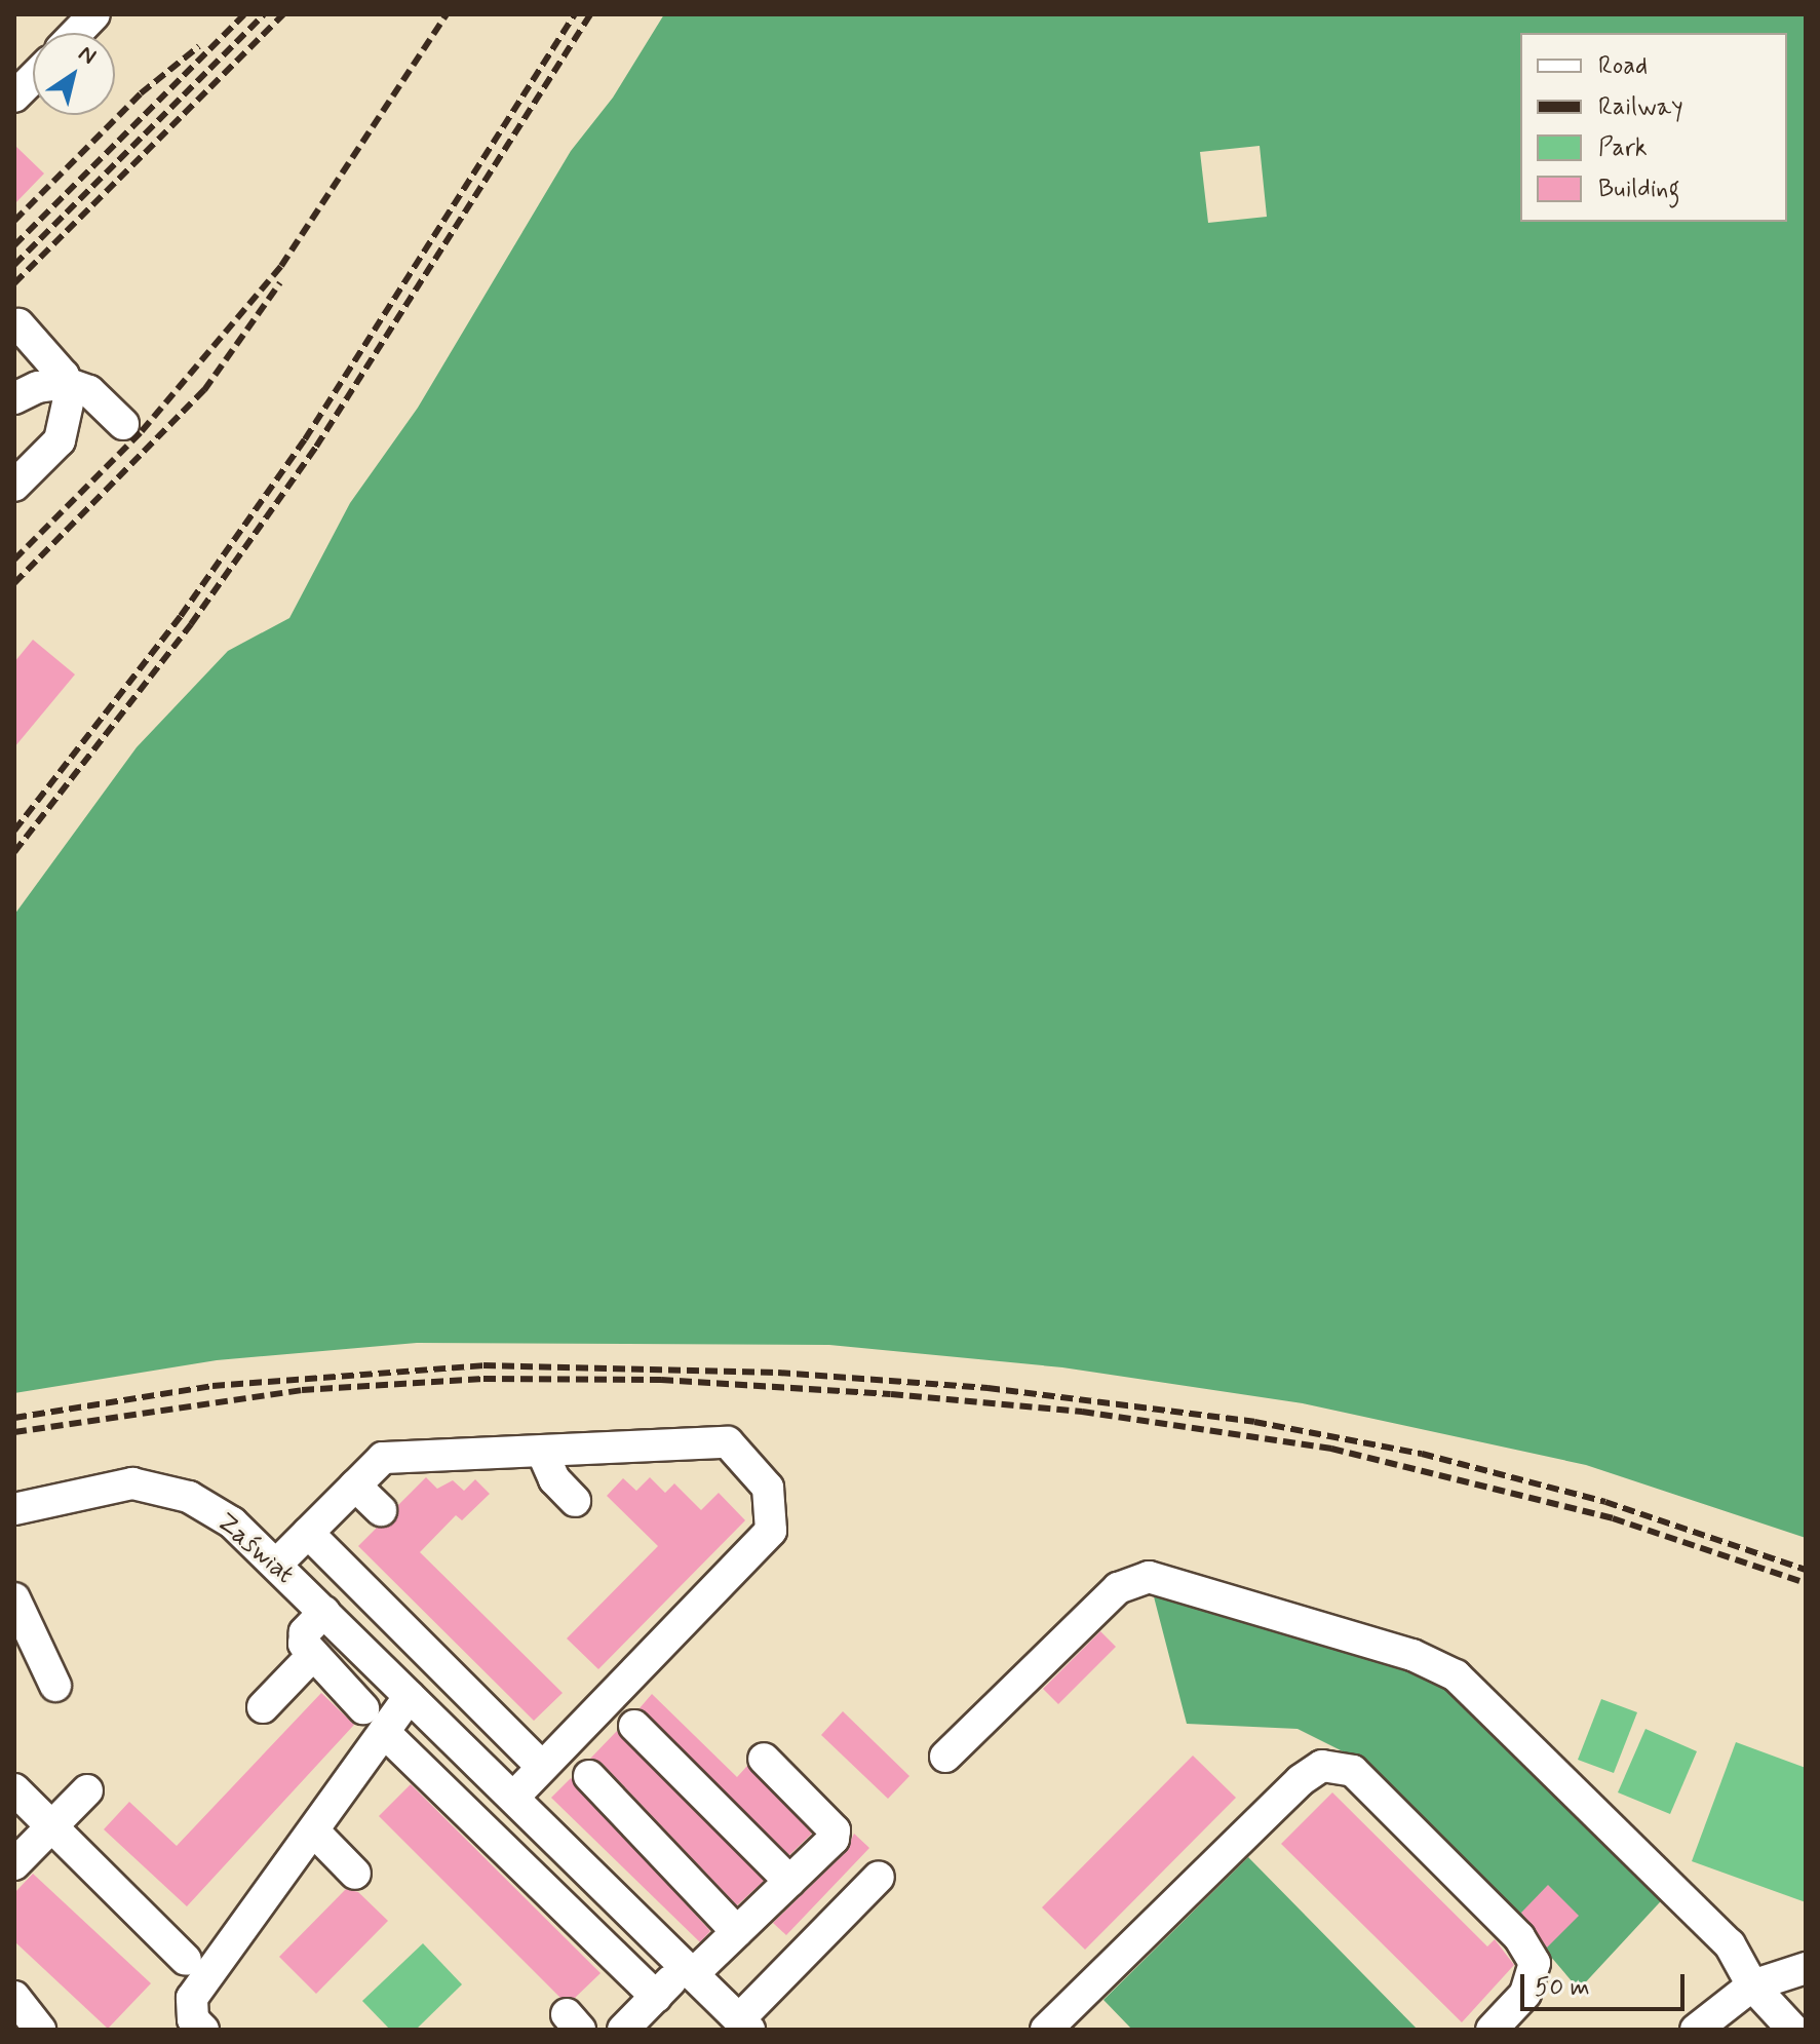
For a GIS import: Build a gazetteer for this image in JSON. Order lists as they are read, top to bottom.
{
  "streets": {
    "street": ["Zaświat"]
  },
  "legend": [
    "Road",
    "Railway",
    "Park",
    "Building"
  ],
  "scale_bar": "50 m",
  "north": "top right"
}
